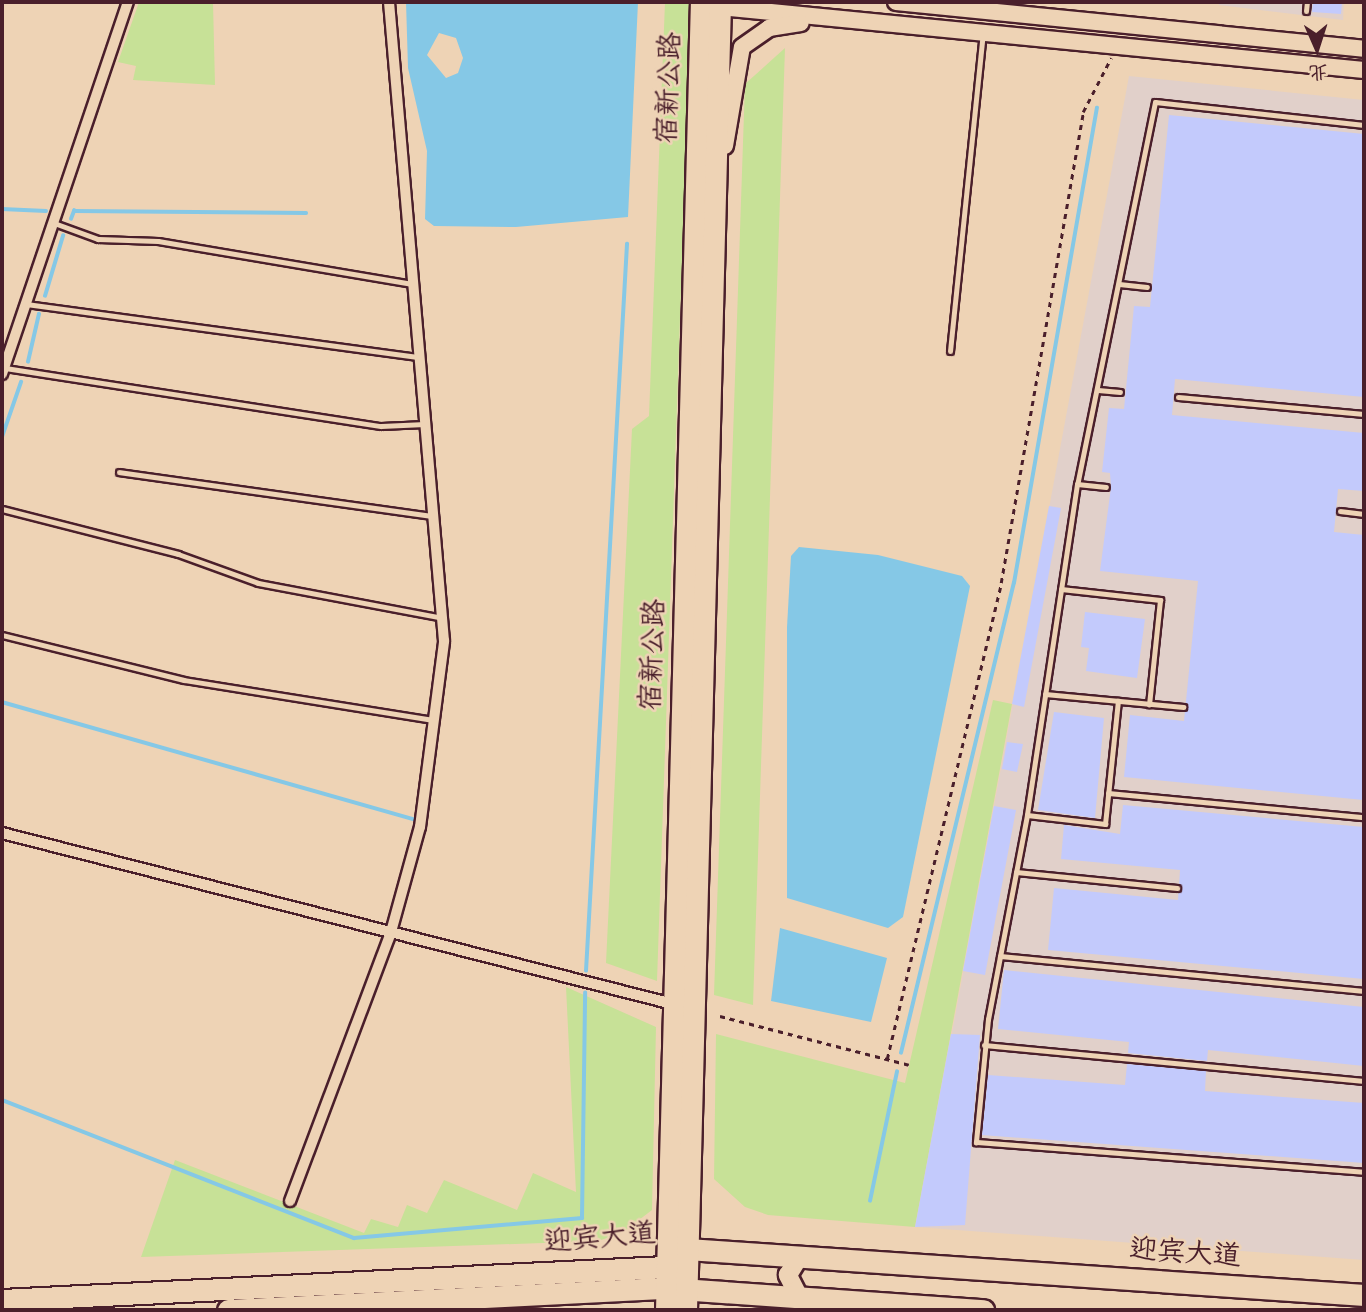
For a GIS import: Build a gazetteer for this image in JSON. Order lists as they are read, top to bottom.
{
  "streets": {
    "highway": ["宿新公路", "迎宾大道"]
  },
  "crossings": [
    ["宿新公路", "迎宾大道"]
  ],
  "north": "bottom"
}
